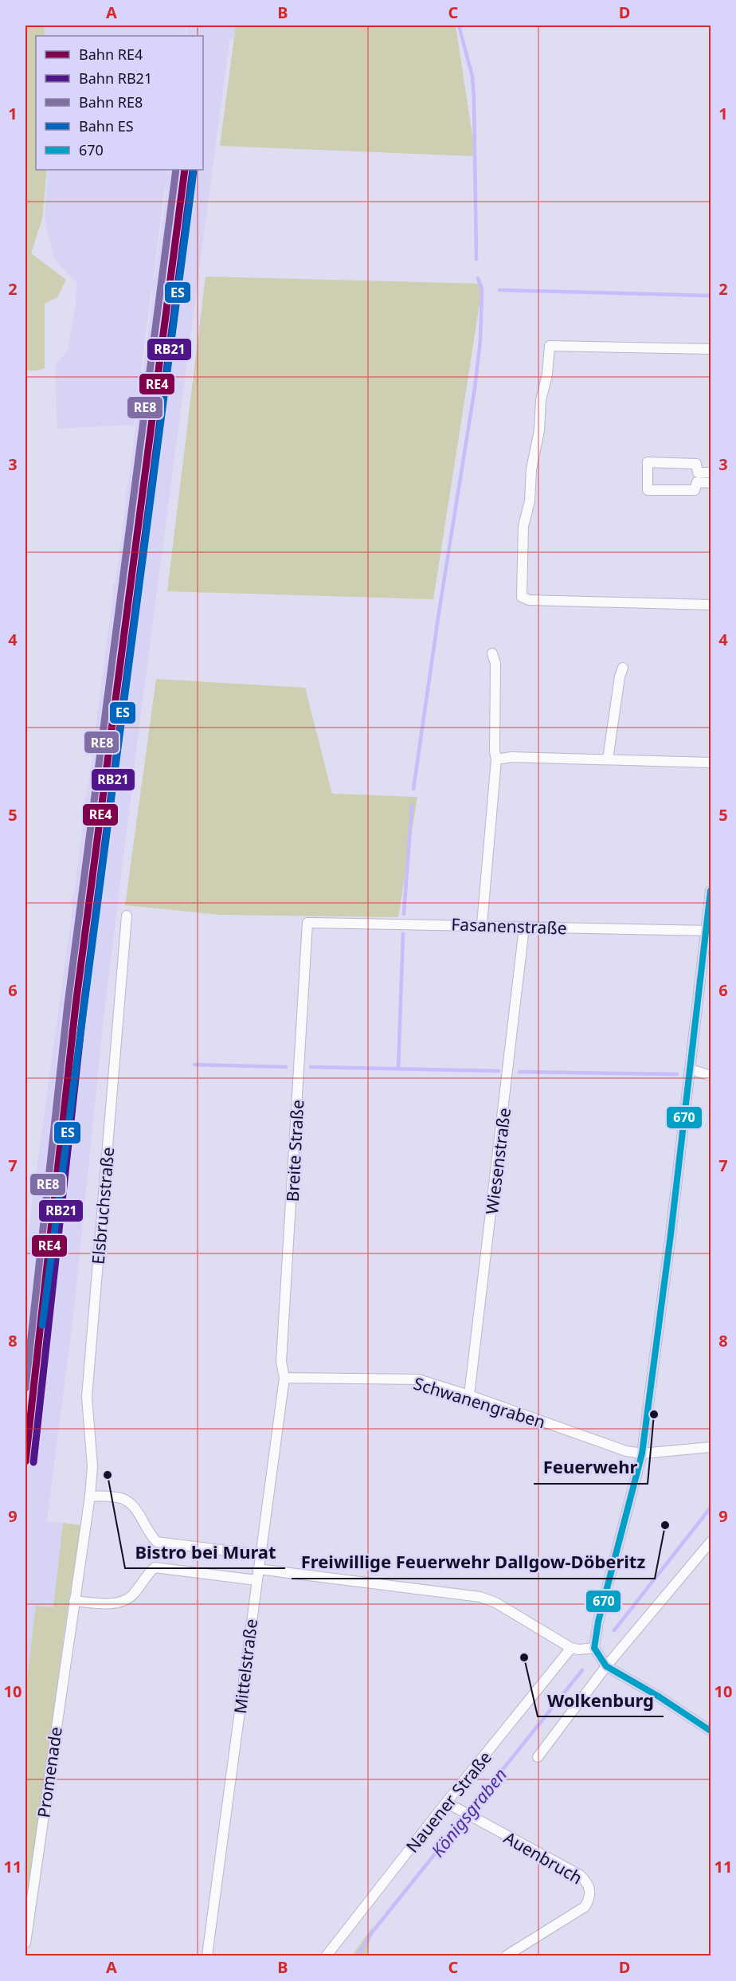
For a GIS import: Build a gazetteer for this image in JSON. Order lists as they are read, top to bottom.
{
  "streets": {
    "street": [
      "Fasanenstraße",
      "Breite Straße",
      "Wiesenstraße",
      "Elsbruchstraße",
      "Schwanengraben",
      "Mittelstraße",
      "Promenade",
      "Nauener Straße",
      "Auenbruch"
    ]
  },
  "crossings": [
    ["Fasanenstraße", "Breite Straße"],
    ["Fasanenstraße", "Wiesenstraße"],
    ["Breite Straße", "Schwanengraben"],
    ["Breite Straße", "Mittelstraße"],
    ["Wiesenstraße", "Schwanengraben"],
    ["Elsbruchstraße", "Promenade"],
    ["Schwanengraben", "Mittelstraße"],
    ["Nauener Straße", "Auenbruch"]
  ],
  "water": ["Königsgraben"],
  "places": [
    "Feuerwehr",
    "Bistro bei Murat",
    "Freiwillige Feuerwehr Dallgow-Döberitz",
    "Wolkenburg"
  ],
  "lines": [
    "rail line RE4",
    "rail line RB21",
    "rail line RE8",
    "rail line ES",
    "transit line 670"
  ],
  "legend": [
    "Bahn RE4",
    "Bahn RB21",
    "Bahn RE8",
    "Bahn ES",
    "670"
  ],
  "grid": {
    "columns": [
      "A",
      "B",
      "C",
      "D"
    ],
    "rows": [
      "1",
      "2",
      "3",
      "4",
      "5",
      "6",
      "7",
      "8",
      "9",
      "10",
      "11"
    ]
  }
}
